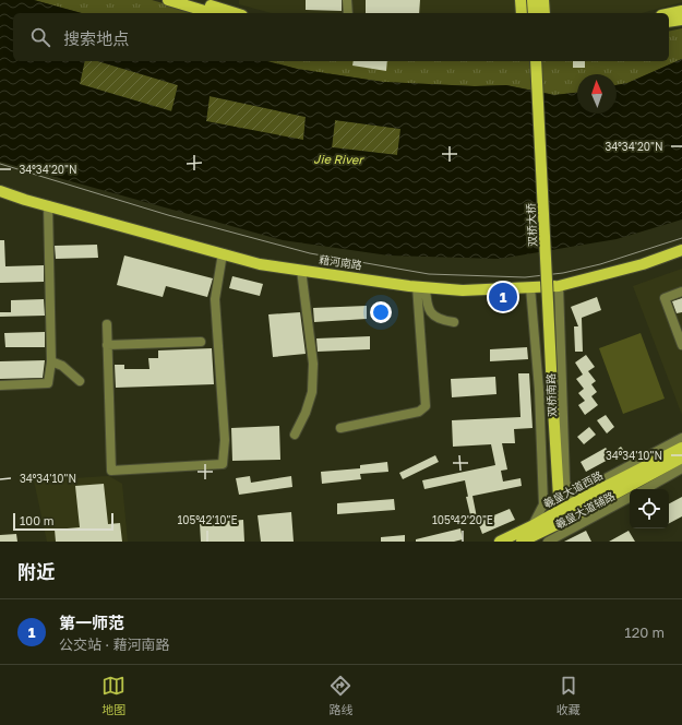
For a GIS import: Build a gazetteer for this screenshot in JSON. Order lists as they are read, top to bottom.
{
  "streets": {
    "main road": ["双桥大桥", "藉河南路", "羲皇大道西路"],
    "street": ["双桥南路", "羲皇大道辅路"]
  },
  "crossings": [
    ["双桥大桥", "双桥南路"],
    ["双桥大桥", "羲皇大道西路"],
    ["双桥大桥", "羲皇大道辅路"],
    ["藉河南路", "双桥南路"],
    ["双桥南路", "羲皇大道西路"],
    ["双桥南路", "羲皇大道辅路"],
    ["羲皇大道西路", "羲皇大道辅路"]
  ],
  "water": ["Jie River"],
  "scale_bar": "100 m",
  "north": "top",
  "page": {
    "search": "搜索地点",
    "pins": "1",
    "scale": "100 m",
    "heading": "附近",
    "list": [
      {
        "mark": "1",
        "name": "第一师范",
        "note": "公交站 · 藉河南路",
        "value": "120 m"
      }
    ],
    "nav": ["地图", "路线", "收藏"]
  },
  "coordinates": [
    "34°34'20\"N",
    "34°34'10\"N",
    "105°42'10\"E",
    "105°42'20\"E"
  ]
}
